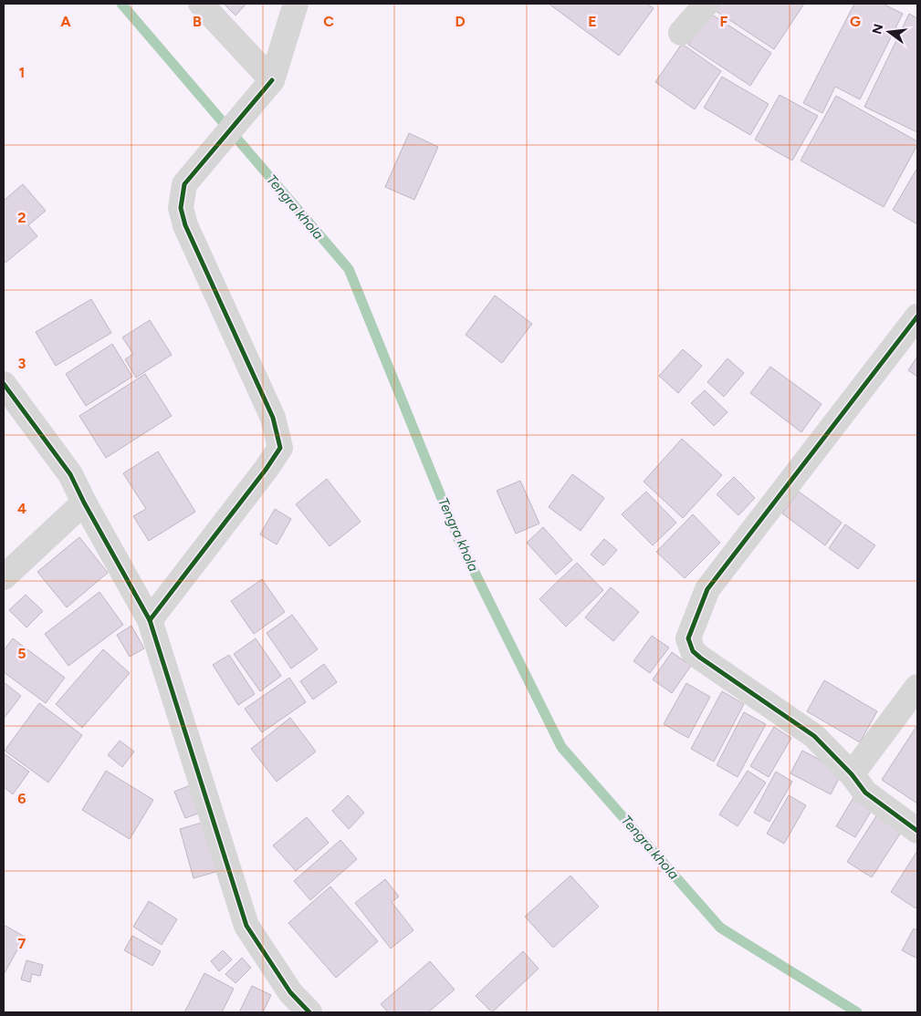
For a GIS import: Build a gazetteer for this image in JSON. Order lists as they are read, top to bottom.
{
  "water": ["Tengra khola"],
  "north": "left",
  "grid": {
    "columns": [
      "A",
      "B",
      "C",
      "D",
      "E",
      "F",
      "G"
    ],
    "rows": [
      "1",
      "2",
      "3",
      "4",
      "5",
      "6",
      "7"
    ]
  }
}
